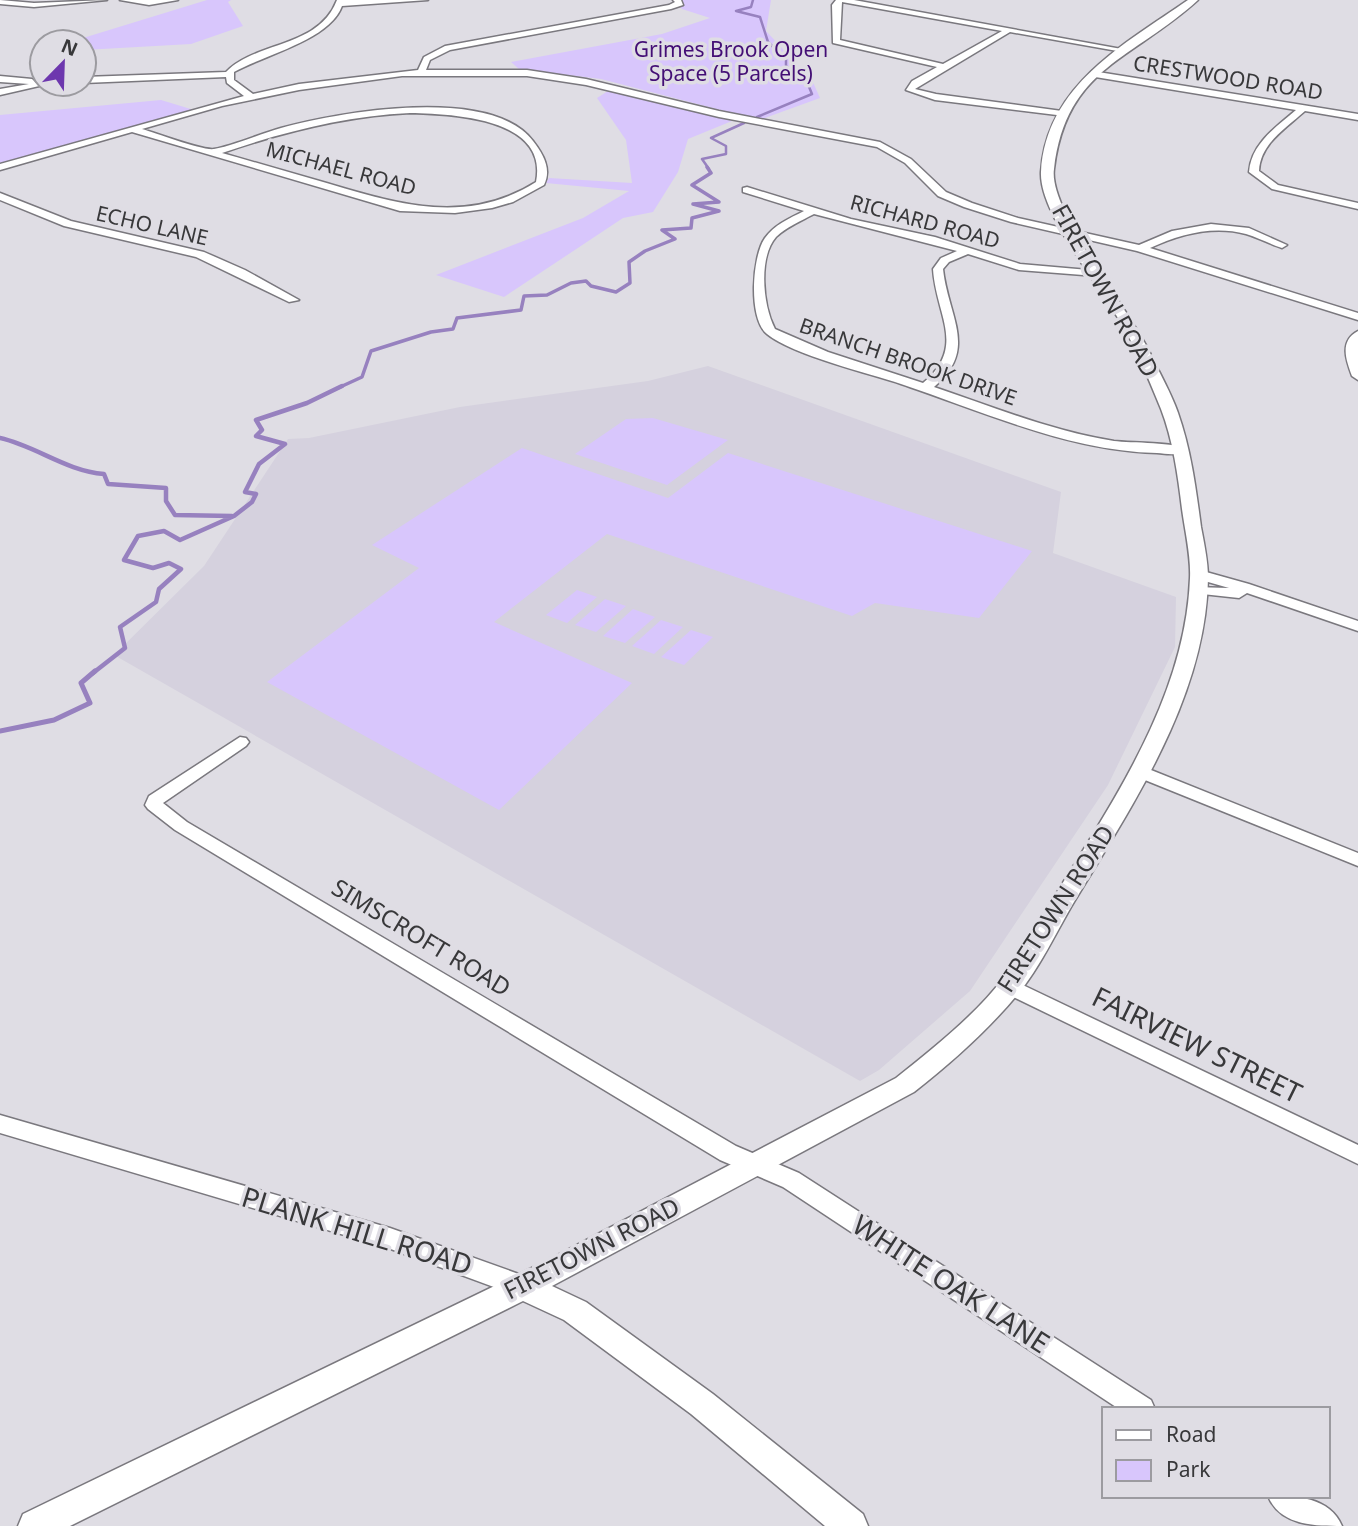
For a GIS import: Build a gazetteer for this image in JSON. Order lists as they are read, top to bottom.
{
  "streets": {
    "street": [
      "CRESTWOOD ROAD",
      "MICHAEL ROAD",
      "RICHARD ROAD",
      "ECHO LANE",
      "FIRETOWN ROAD",
      "BRANCH BROOK DRIVE",
      "SIMSCROFT ROAD",
      "FAIRVIEW STREET",
      "PLANK HILL ROAD",
      "WHITE OAK LANE"
    ]
  },
  "crossings": [
    ["CRESTWOOD ROAD", "FIRETOWN ROAD"],
    ["RICHARD ROAD", "FIRETOWN ROAD"],
    ["RICHARD ROAD", "BRANCH BROOK DRIVE"],
    ["FIRETOWN ROAD", "BRANCH BROOK DRIVE"],
    ["FIRETOWN ROAD", "SIMSCROFT ROAD"],
    ["FIRETOWN ROAD", "FAIRVIEW STREET"],
    ["FIRETOWN ROAD", "PLANK HILL ROAD"],
    ["FIRETOWN ROAD", "WHITE OAK LANE"],
    ["SIMSCROFT ROAD", "WHITE OAK LANE"]
  ],
  "parks": ["Grimes Brook Open Space (5 Parcels)"],
  "legend": ["Road", "Park"],
  "north": "top right"
}
